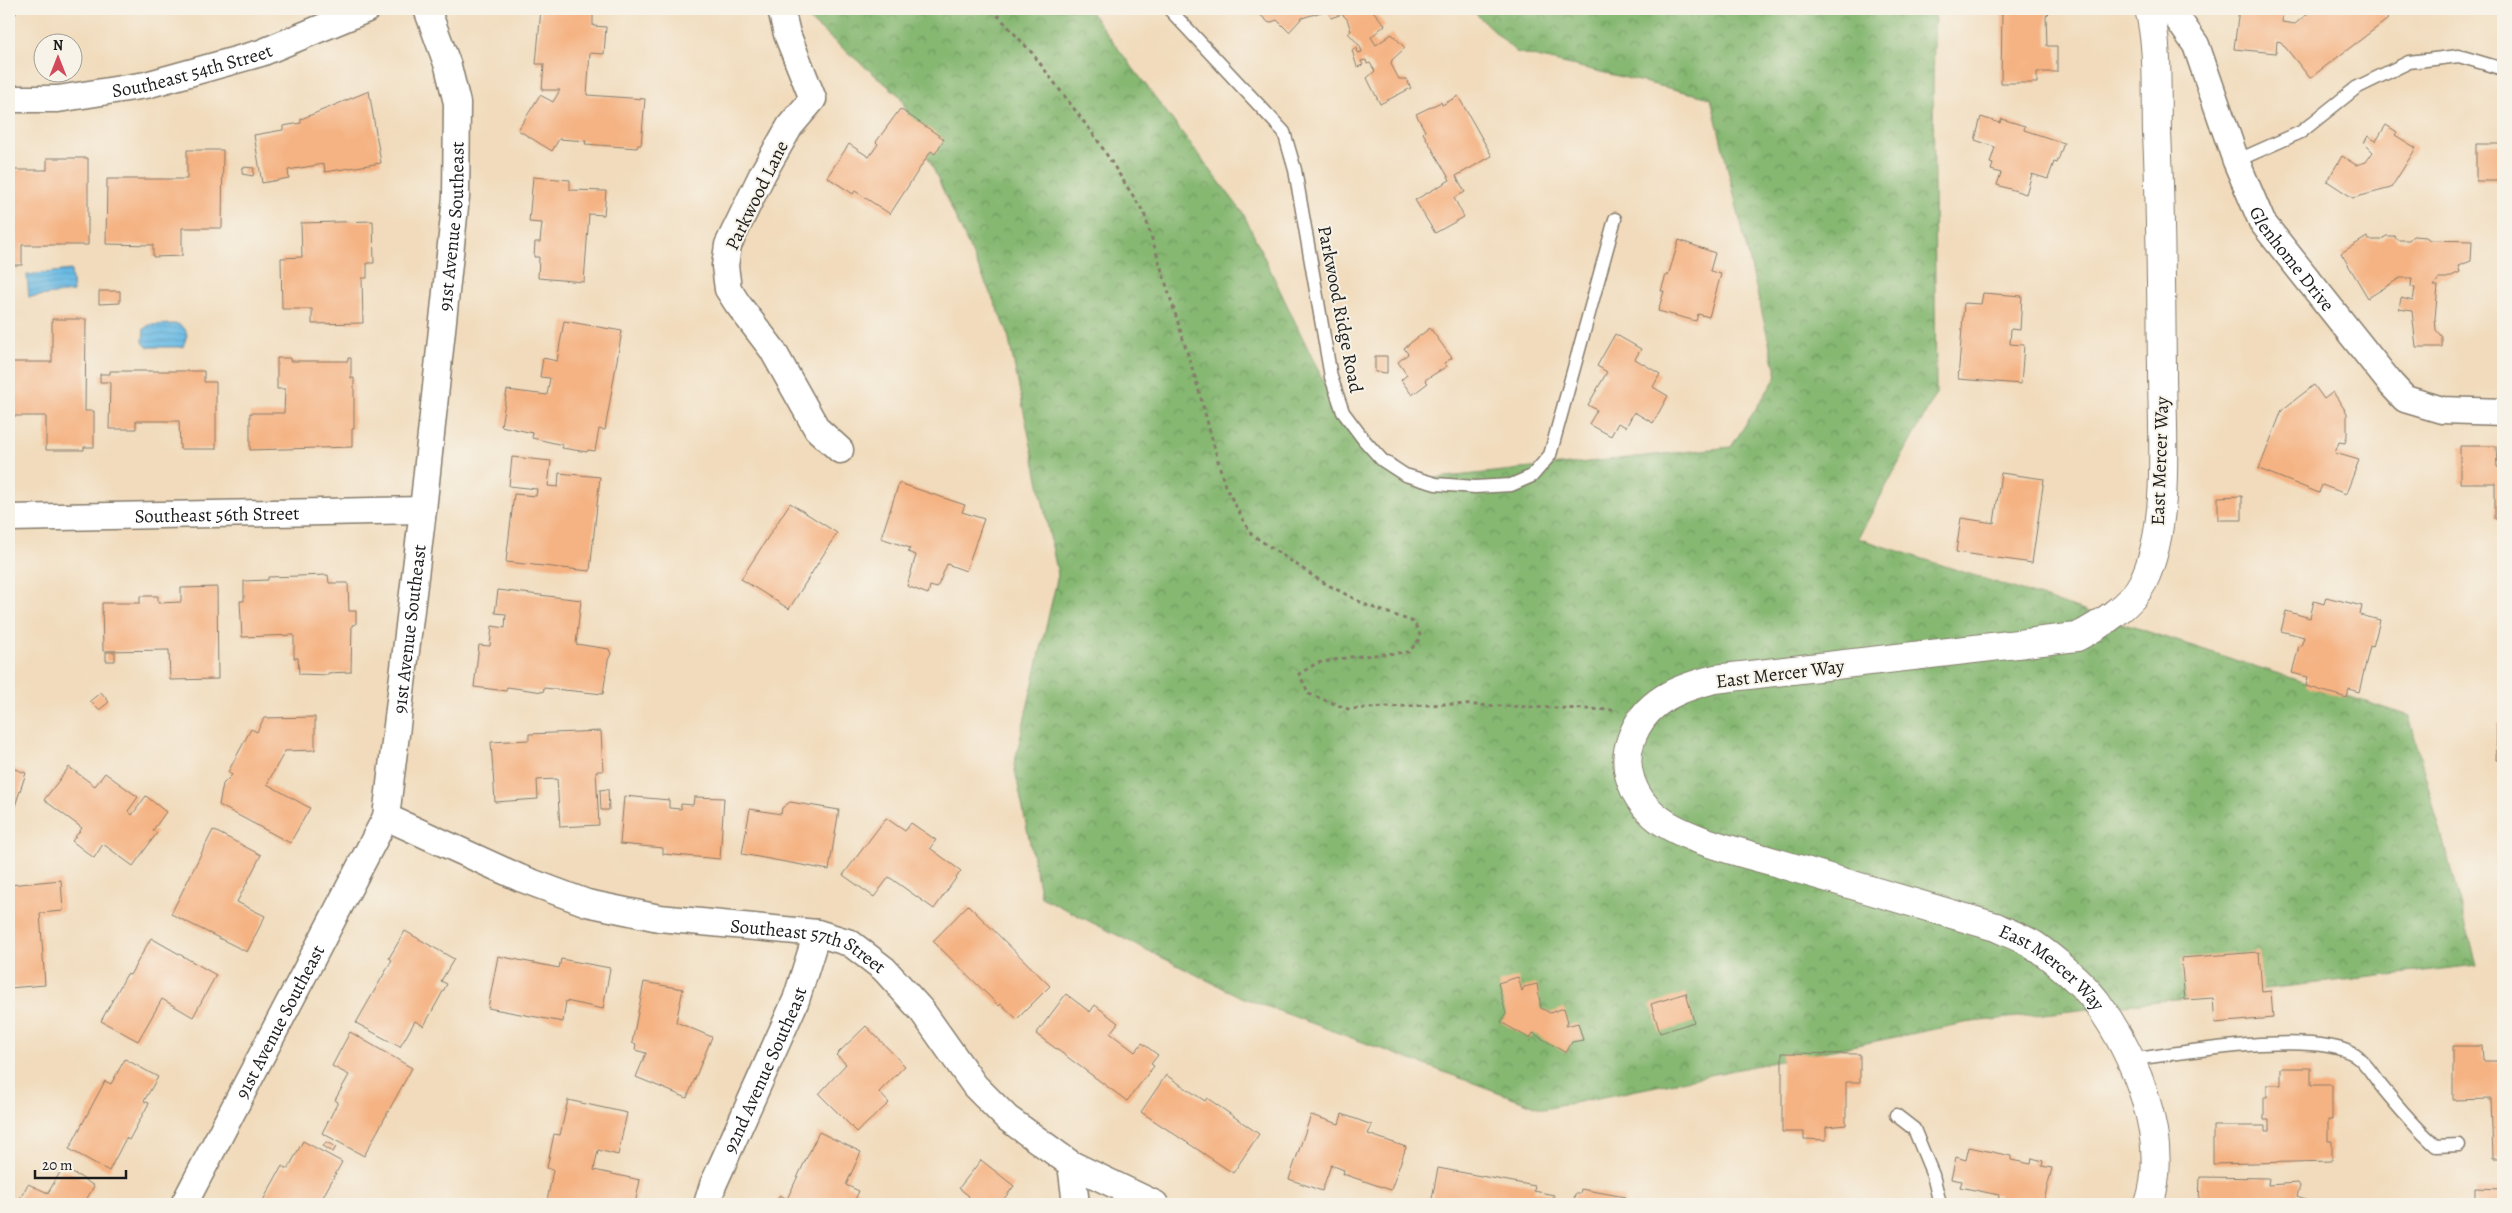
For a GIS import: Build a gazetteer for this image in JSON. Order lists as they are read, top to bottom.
{
  "streets": {
    "street": [
      "Southeast 54th Street",
      "Parkwood Lane",
      "91st Avenue Southeast",
      "Glenhome Drive",
      "East Mercer Way",
      "Southeast 56th Street",
      "Southeast 57th Street",
      "92nd Avenue Southeast"
    ],
    "lane": ["Parkwood Ridge Road"]
  },
  "crossings": [
    ["91st Avenue Southeast", "Southeast 56th Street"],
    ["91st Avenue Southeast", "Southeast 57th Street"],
    ["Southeast 57th Street", "92nd Avenue Southeast"]
  ],
  "scale_bar": "20 m",
  "north": "top"
}
